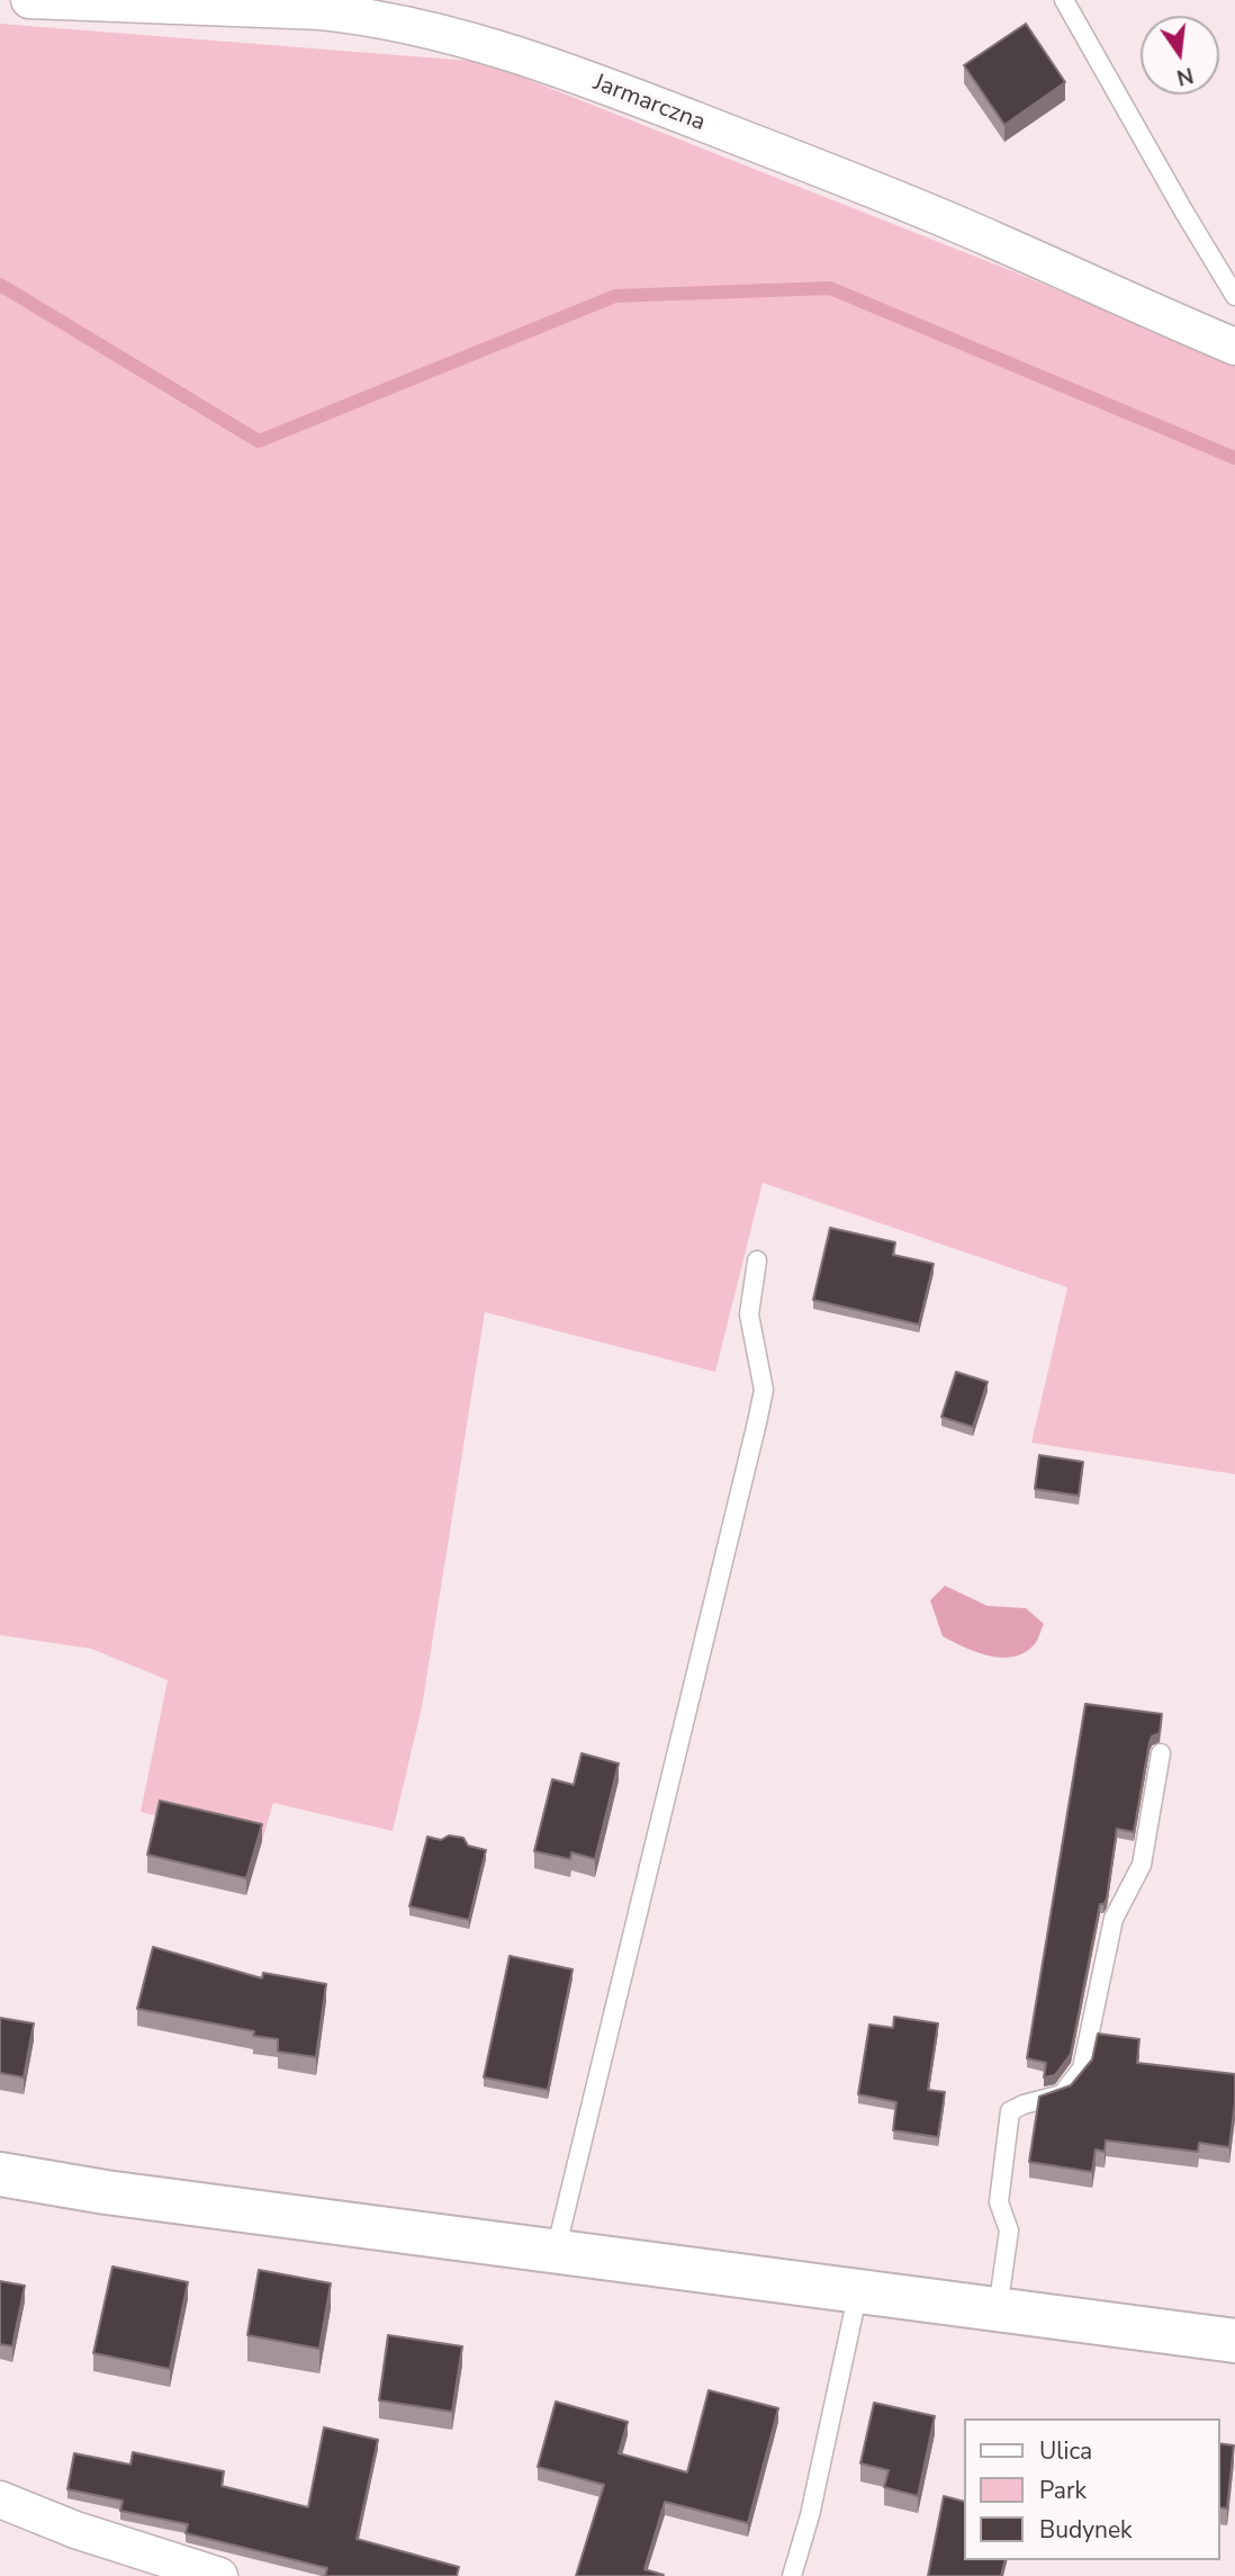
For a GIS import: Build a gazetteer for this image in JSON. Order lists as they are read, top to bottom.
{
  "streets": {
    "street": ["Jarmarczna"]
  },
  "legend": ["Ulica", "Park", "Budynek"],
  "north": "bottom"
}
